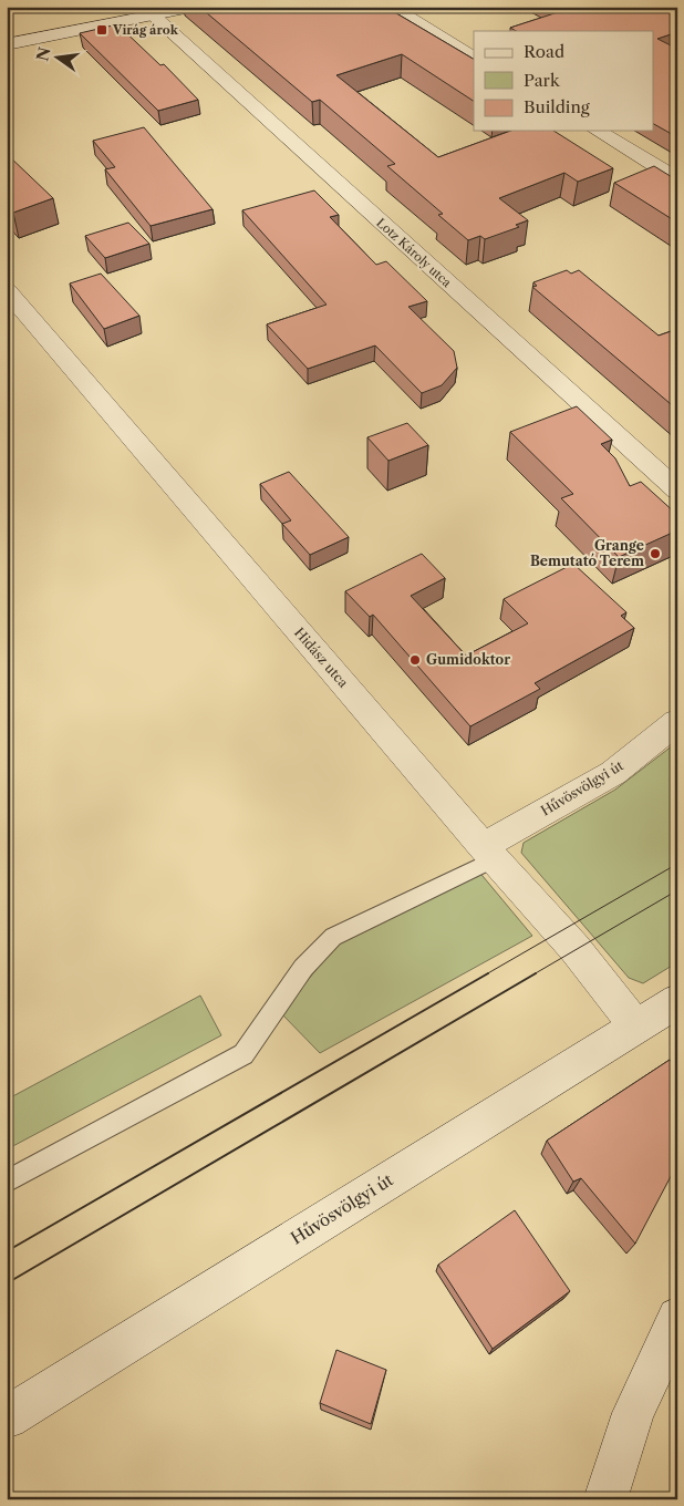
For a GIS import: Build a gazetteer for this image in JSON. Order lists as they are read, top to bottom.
{
  "streets": {
    "street": ["Lotz Károly utca", "Hidász utca", "Hűvösvölgyi út"]
  },
  "crossings": [
    ["Hidász utca", "Hűvösvölgyi út"]
  ],
  "places": {
    "transit": ["Virág árok"],
    "other": ["Grange Bemutató Terem", "Gumidoktor"]
  },
  "legend": ["Road", "Park", "Building"],
  "north": "left"
}
